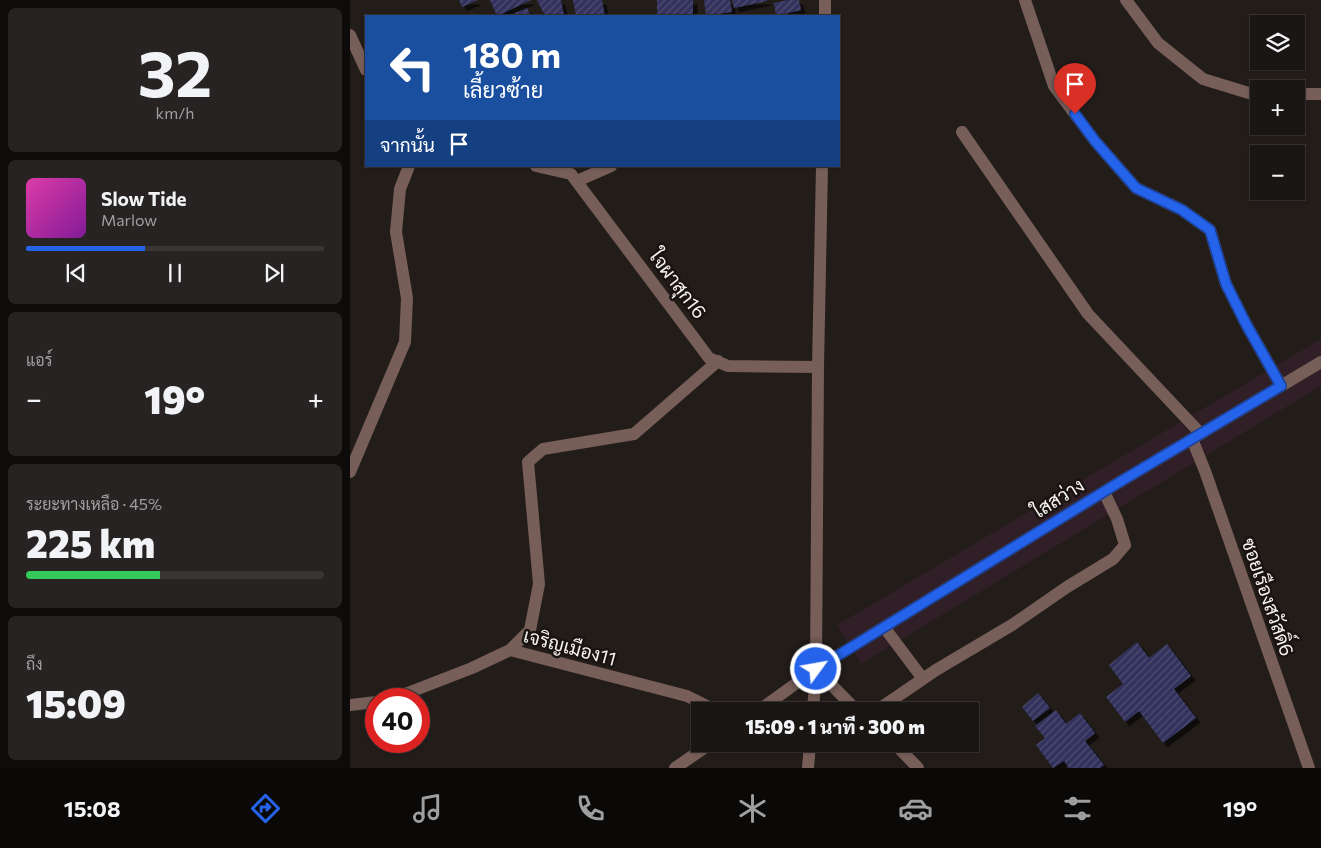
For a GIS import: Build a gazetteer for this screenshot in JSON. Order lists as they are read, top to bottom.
{
  "streets": {
    "street": [
      "ใจผาสุก16",
      "ใสสว่าง",
      "ซอยเรืองสวัสดิ์6",
      "เจริญเมือง11"
    ]
  },
  "crossings": [
    ["ใสสว่าง", "ซอยเรืองสวัสดิ์6"]
  ],
  "page": {
    "tile": [
      ["32", "km/h"],
      "แอร์",
      ["ระยะทางเหลือ · 45%", "225 km"],
      ["ถึง", "15:09"]
    ],
    "map_buttons": ["+", "−"],
    "turn": ["180 m", "เลี้ยวซ้าย"],
    "then": "จากนั้น",
    "song": ["Slow Tide", "Marlow"],
    "heat": ["−", "19°", "+"],
    "limit": "40",
    "trip": "15:09 · 1 นาที · 300 m",
    "tabs": ["15:08", "19°"]
  }
}
